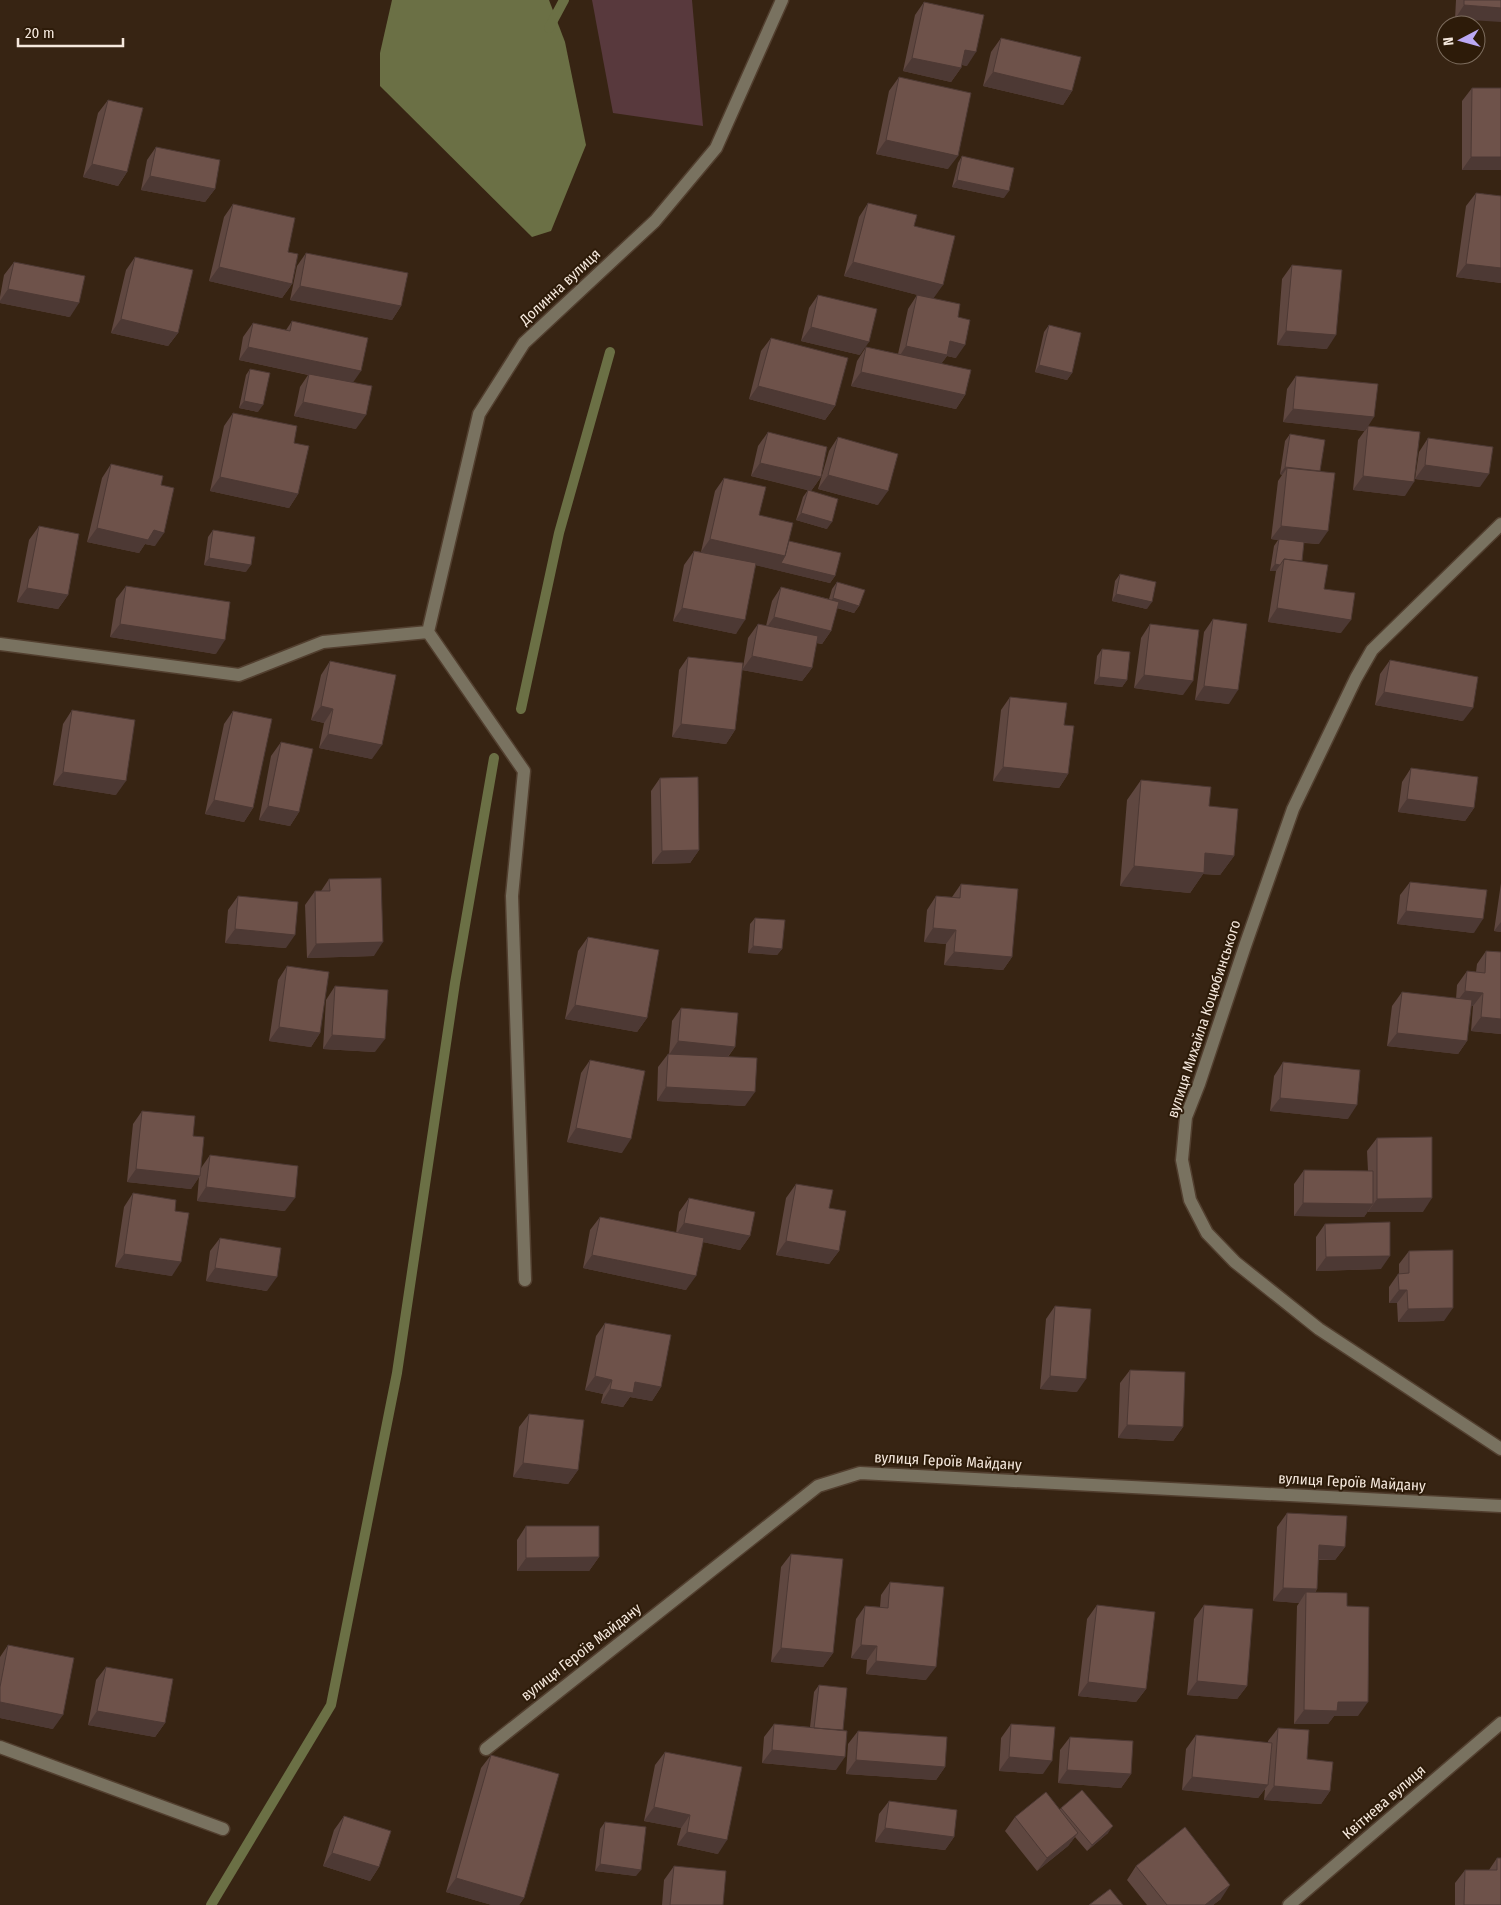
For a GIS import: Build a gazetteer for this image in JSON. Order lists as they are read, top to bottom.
{
  "streets": {
    "street": [
      "Долинна вулиця",
      "вулиця Михайла Коцюбинського",
      "вулиця Героїв Майдану",
      "Квітнева вулиця"
    ]
  },
  "scale_bar": "20 m",
  "north": "left"
}
